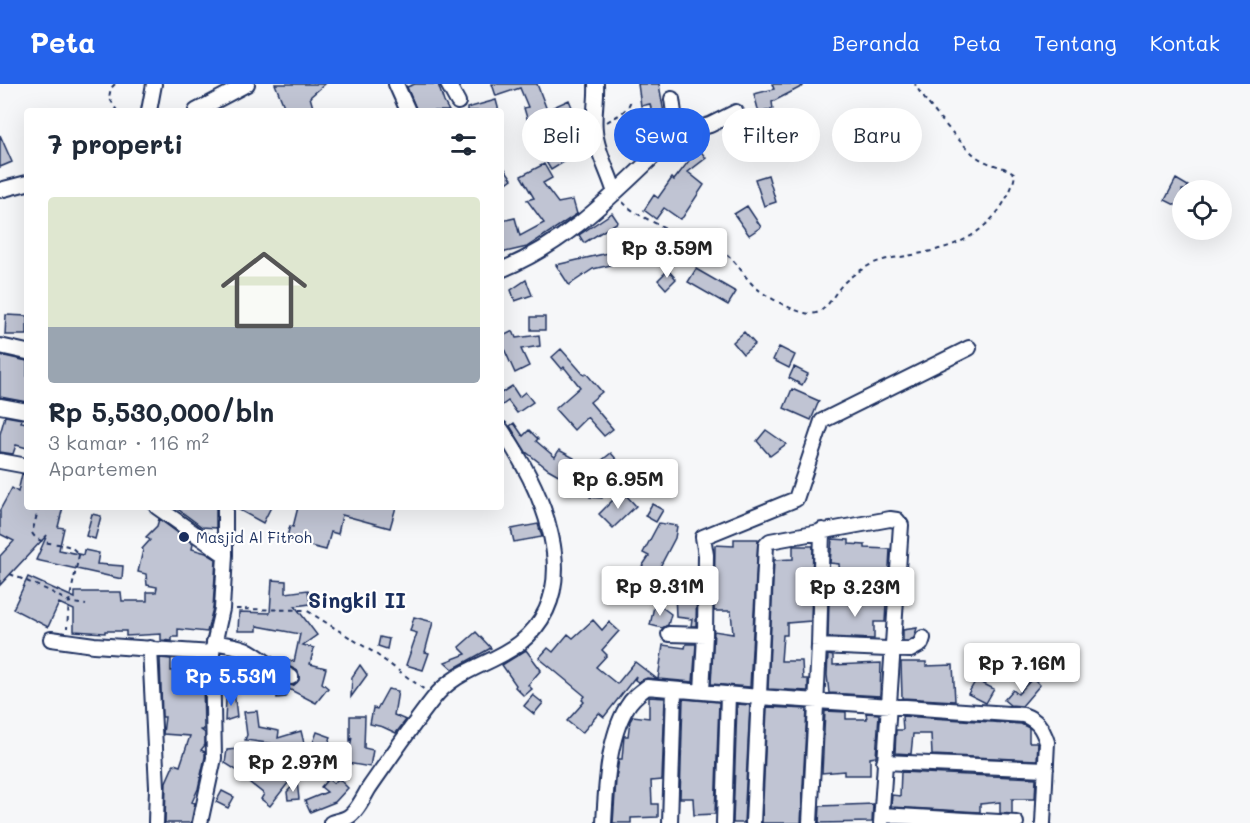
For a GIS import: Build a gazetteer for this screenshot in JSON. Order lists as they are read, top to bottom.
{
  "districts": ["Singkil II"],
  "places": ["Masjid Al Fitroh"],
  "page": {
    "header": "Peta",
    "nav": [
      "Beranda",
      "Peta",
      "Tentang",
      "Kontak"
    ],
    "chip": [
      "Beli",
      "Sewa",
      "Filter",
      "Baru"
    ],
    "heading": "7 properti",
    "list": [
      {
        "name": "Rp 5,530,000/bln",
        "note": "3 kamar · 116 m² · Apartemen"
      }
    ],
    "price": [
      "Rp 3.59M",
      "Rp 6.95M",
      "Rp 9.31M",
      "Rp 3.23M",
      "Rp 7.16M",
      "Rp 5.53M",
      "Rp 2.97M"
    ]
  }
}
